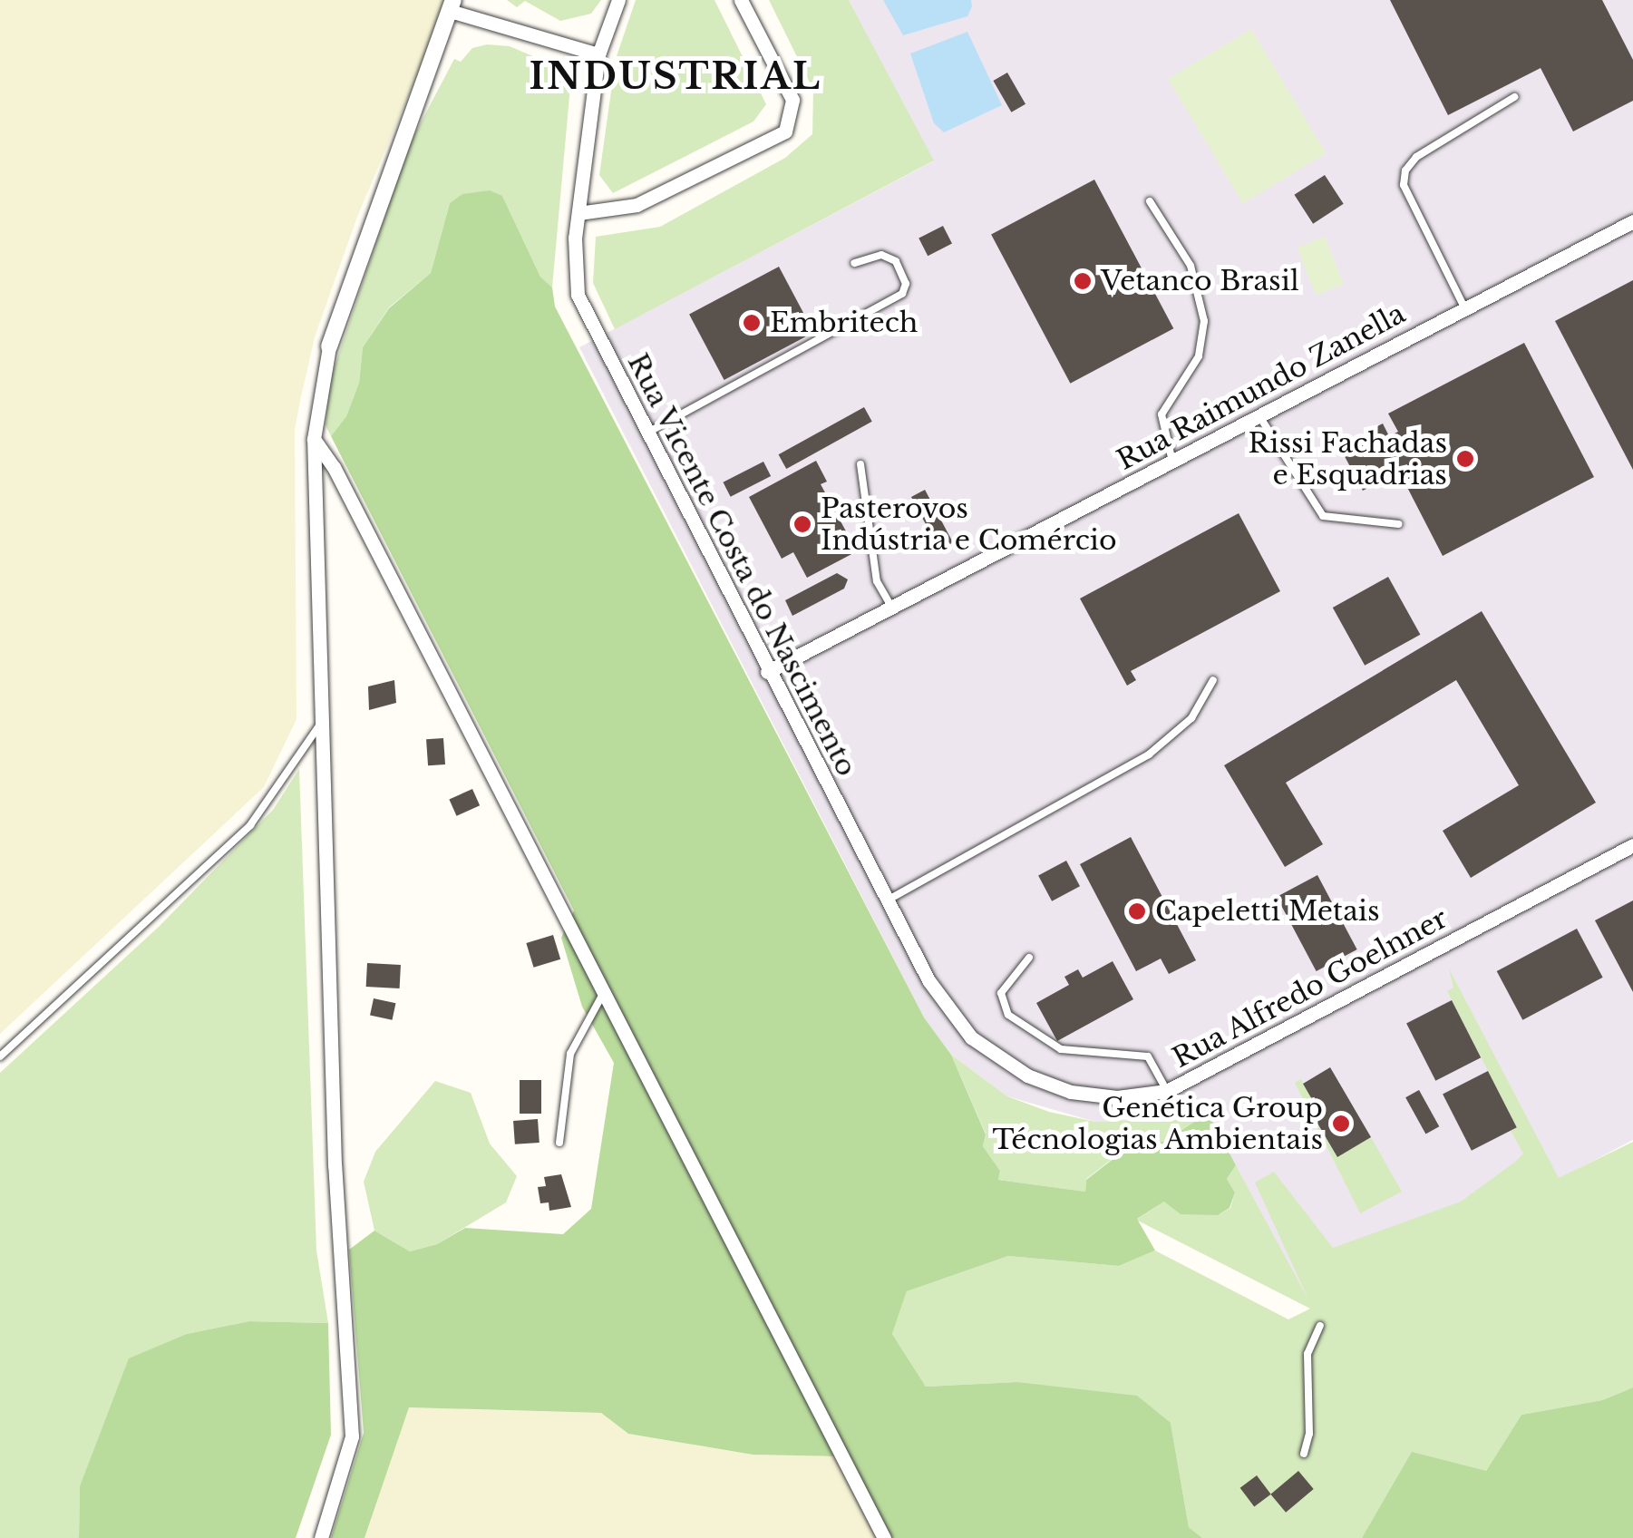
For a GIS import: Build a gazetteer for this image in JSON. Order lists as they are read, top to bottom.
{
  "streets": {
    "street": ["Rua Raimundo Zanella", "Rua Vicente Costa do Nascimento", "Rua Alfredo Goelnner"]
  },
  "crossings": [
    ["Rua Raimundo Zanella", "Rua Vicente Costa do Nascimento"],
    ["Rua Vicente Costa do Nascimento", "Rua Alfredo Goelnner"]
  ],
  "districts": ["INDUSTRIAL"],
  "places": [
    "Vetanco Brasil",
    "Embritech",
    "Rissi Fachadas e Esquadrias",
    "Pasterovos Indústria e Comércio",
    "Capeletti Metais",
    "Genética Group Técnologias Ambientais"
  ]
}
